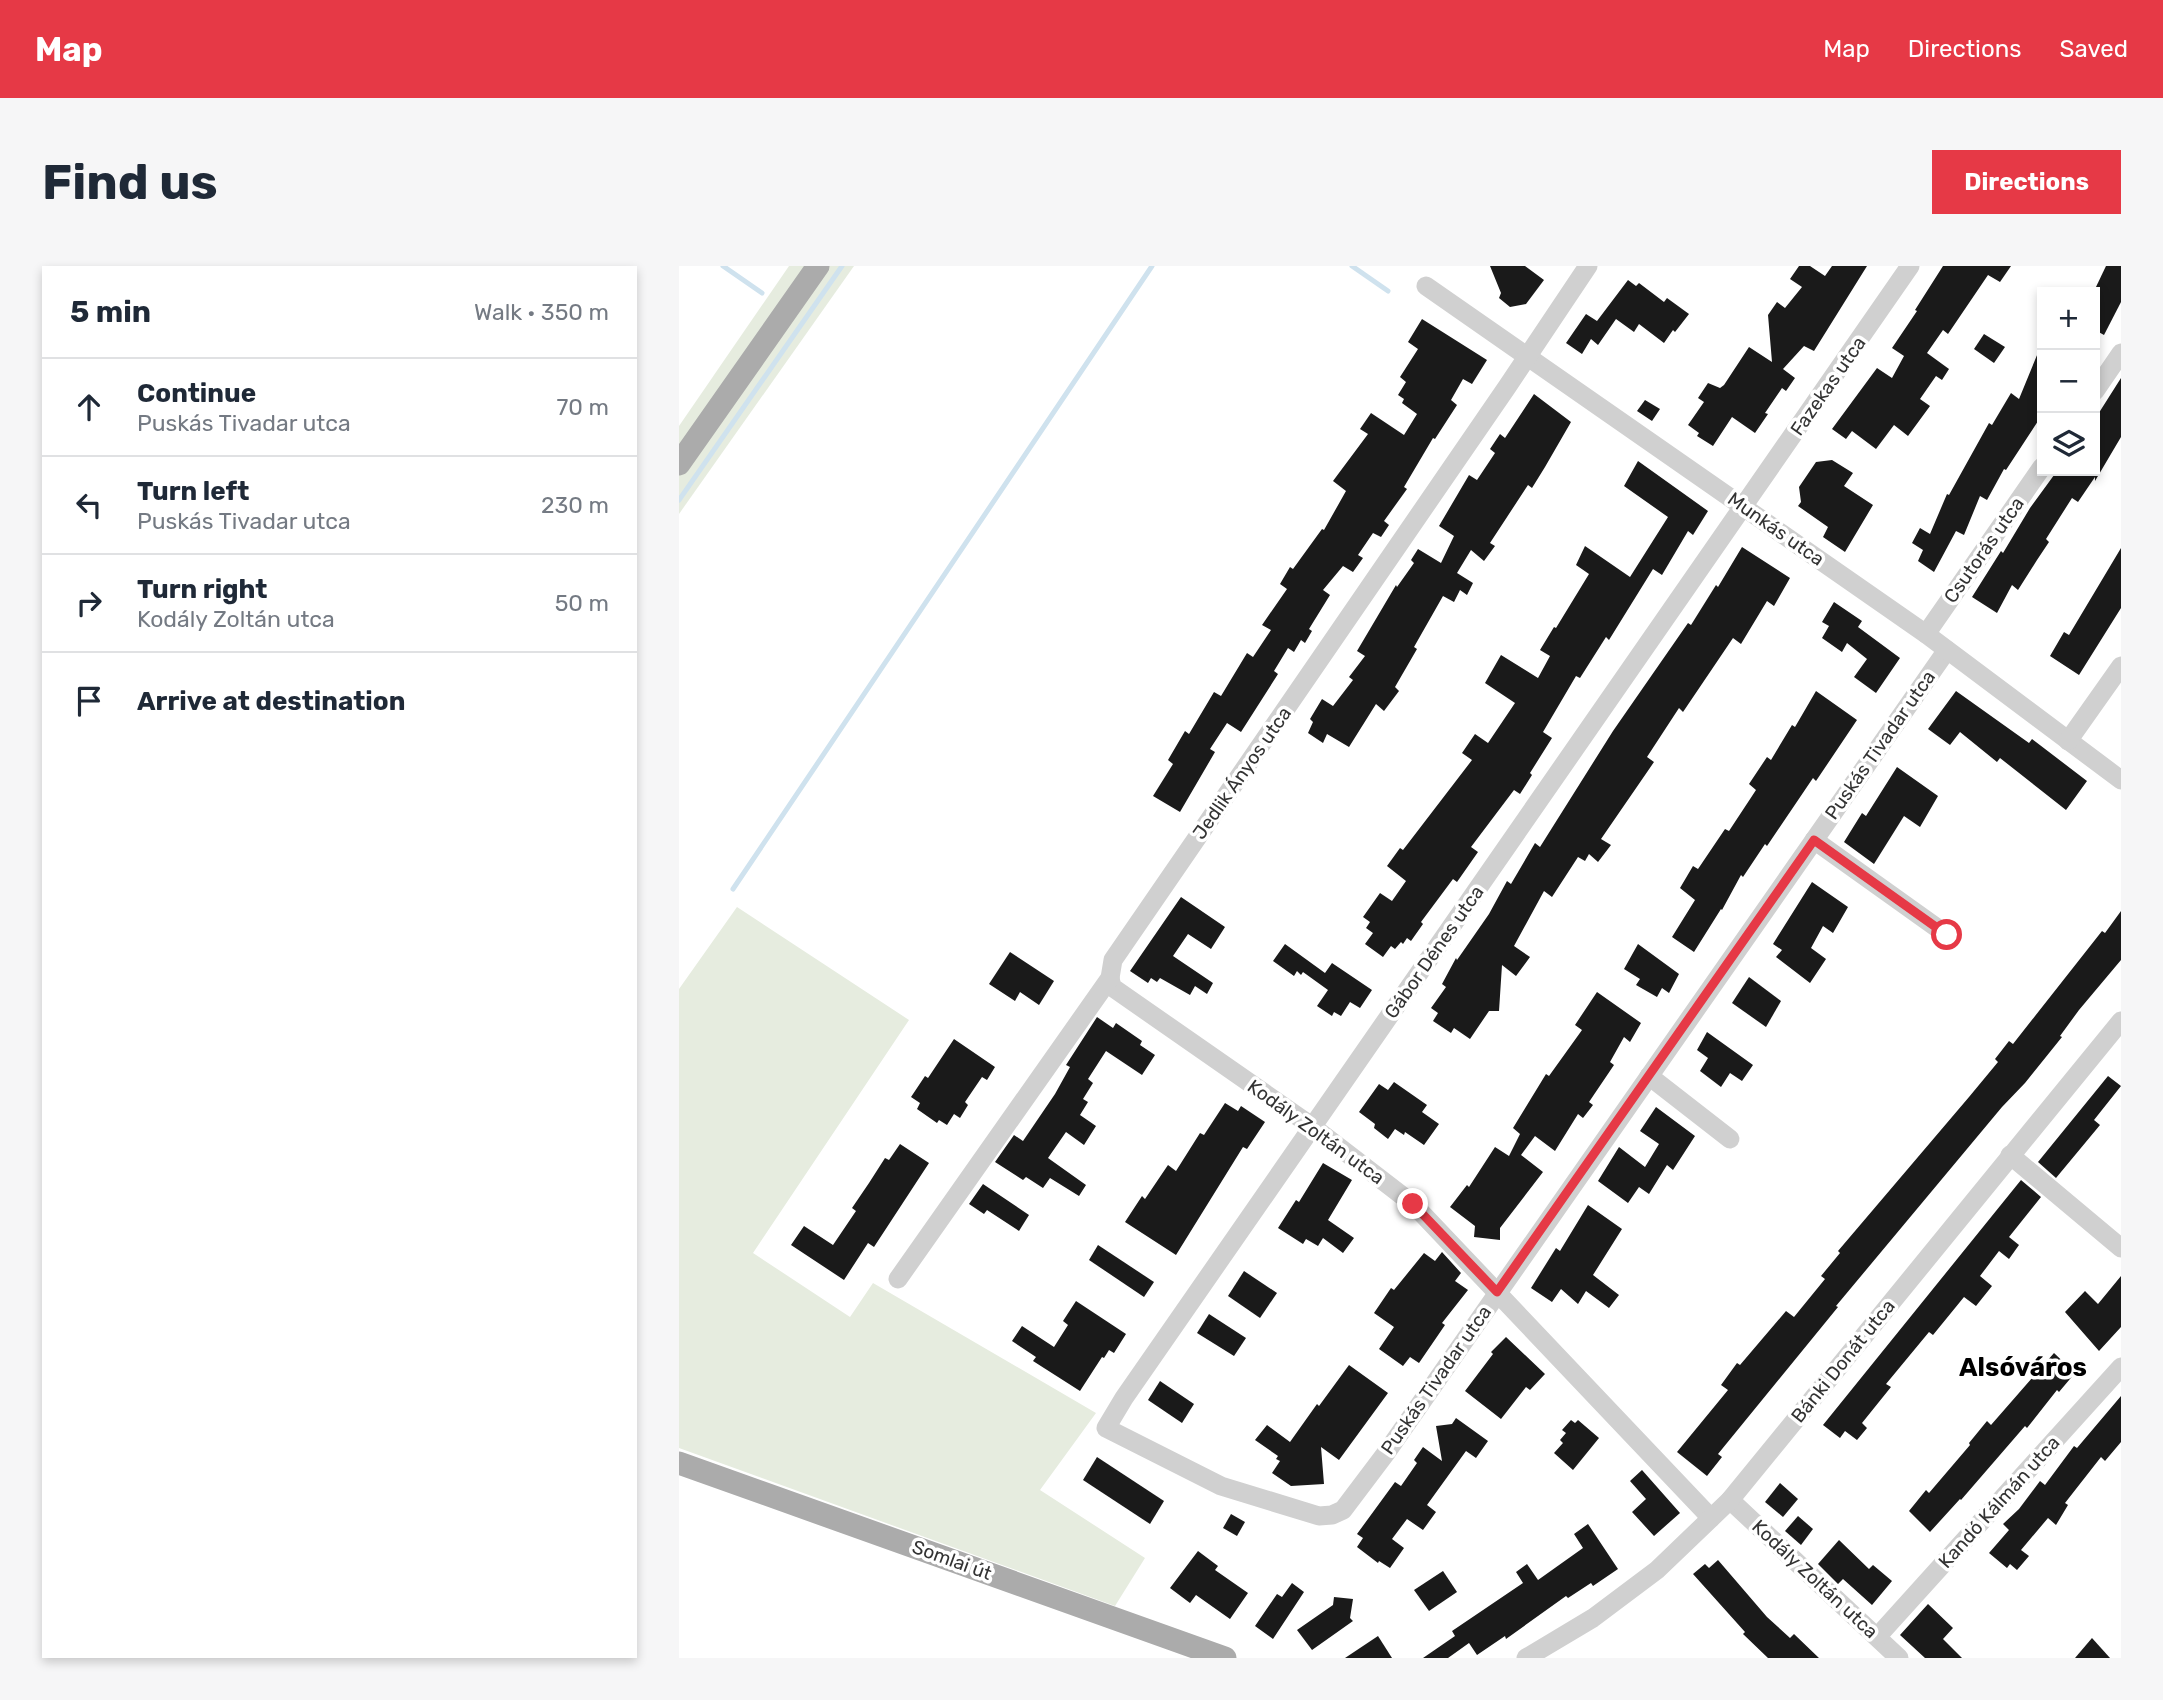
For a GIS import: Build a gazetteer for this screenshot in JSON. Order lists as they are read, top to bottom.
{
  "streets": {
    "main road": ["Somlai út"],
    "street": [
      "Fazekas utca",
      "Munkás utca",
      "Csutorás utca",
      "Puskás Tivadar utca",
      "Jedlik Ányos utca",
      "Gábor Dénes utca",
      "Kodály Zoltán utca",
      "Bánki Donát utca",
      "Kandó Kálmán utca"
    ]
  },
  "crossings": [
    ["Fazekas utca", "Munkás utca"],
    ["Fazekas utca", "Gábor Dénes utca"],
    ["Munkás utca", "Csutorás utca"],
    ["Munkás utca", "Puskás Tivadar utca"],
    ["Munkás utca", "Jedlik Ányos utca"],
    ["Munkás utca", "Gábor Dénes utca"],
    ["Puskás Tivadar utca", "Gábor Dénes utca"],
    ["Puskás Tivadar utca", "Kodály Zoltán utca"],
    ["Jedlik Ányos utca", "Kodály Zoltán utca"],
    ["Gábor Dénes utca", "Kodály Zoltán utca"],
    ["Kodály Zoltán utca", "Bánki Donát utca"],
    ["Kodály Zoltán utca", "Kandó Kálmán utca"]
  ],
  "districts": ["Alsóváros"],
  "page": {
    "header": "Map",
    "nav": ["Map", "Directions", "Saved"],
    "buttons": "Directions",
    "title": "Find us",
    "heading": ["5 min", "Walk · 350 m"],
    "map_buttons": ["+", "−"],
    "list": [
      ["Continue", "Puskás Tivadar utca", "70 m"],
      ["Turn left", "Puskás Tivadar utca", "230 m"],
      ["Turn right", "Kodály Zoltán utca", "50 m"],
      "Arrive at destination"
    ]
  }
}
